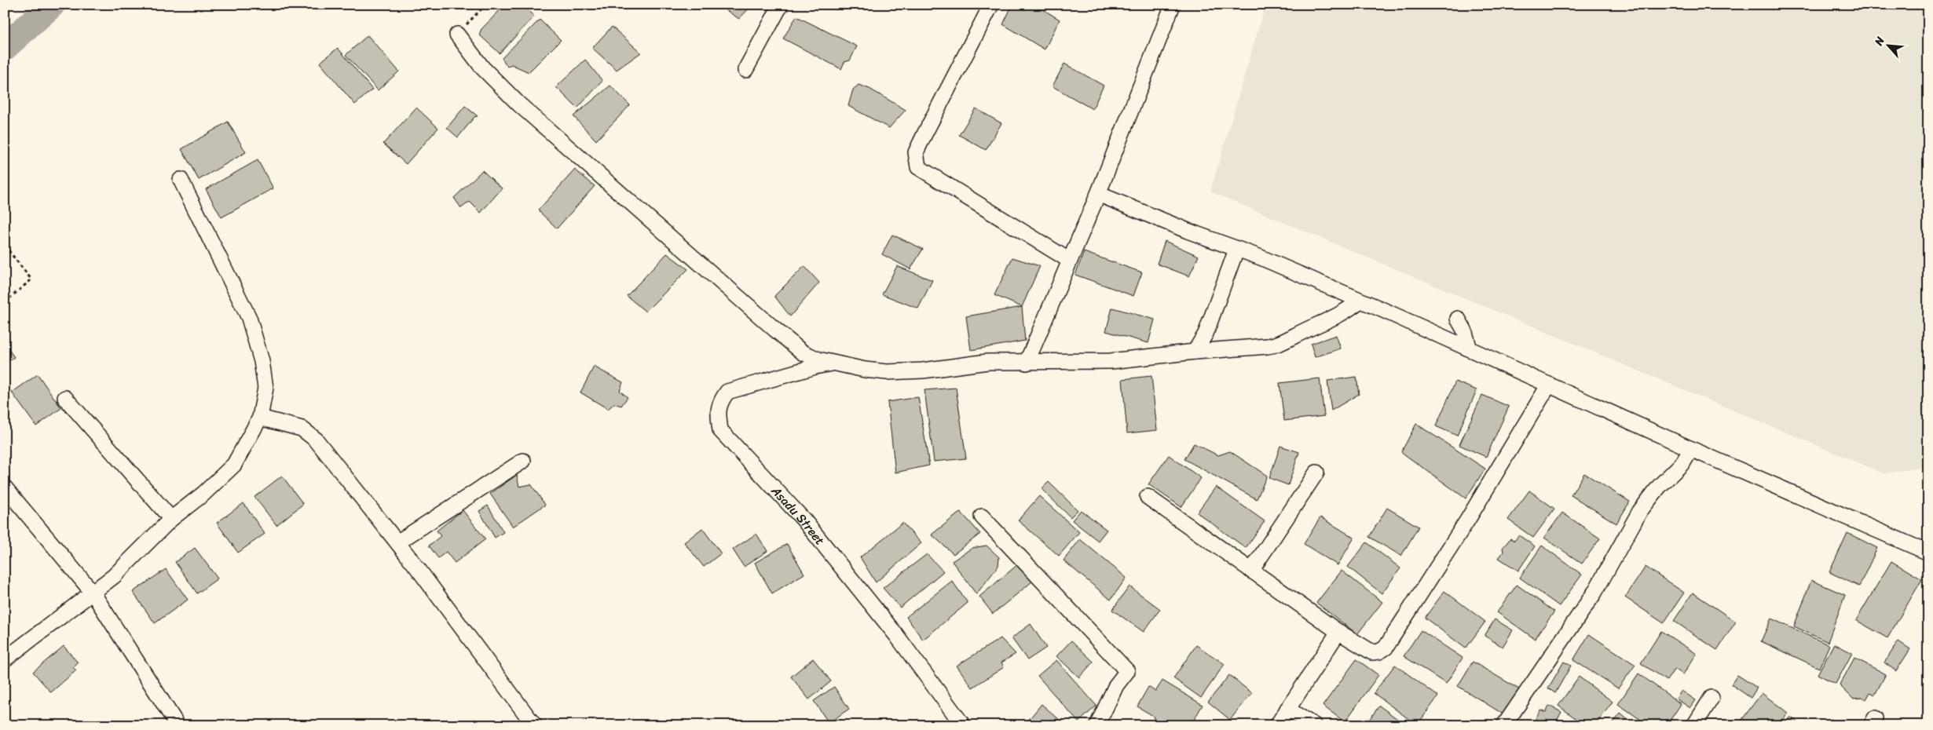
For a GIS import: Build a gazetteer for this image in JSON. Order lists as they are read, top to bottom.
{
  "streets": {
    "street": ["Asadu Street"]
  },
  "north": "top left"
}
